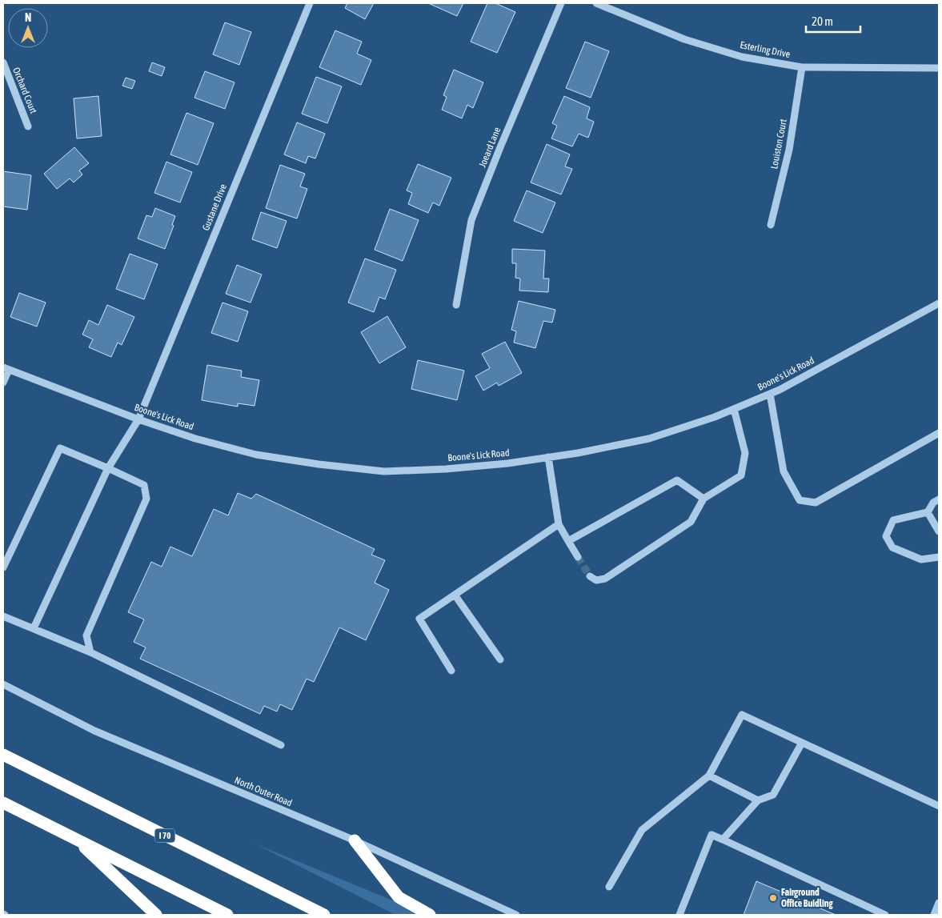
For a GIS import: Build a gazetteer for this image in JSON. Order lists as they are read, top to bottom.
{
  "streets": {
    "highway": ["I 70"],
    "street": [
      "Esterling Drive",
      "Orchard Court",
      "Louiston Court",
      "Joeard Lane",
      "Gustane Drive",
      "Boone's Lick Road",
      "North Outer Road"
    ]
  },
  "crossings": [
    ["Esterling Drive", "Louiston Court"],
    ["Gustane Drive", "Boone's Lick Road"]
  ],
  "places": ["Fairground Office Buidling"],
  "scale_bar": "20 m",
  "north": "top"
}
